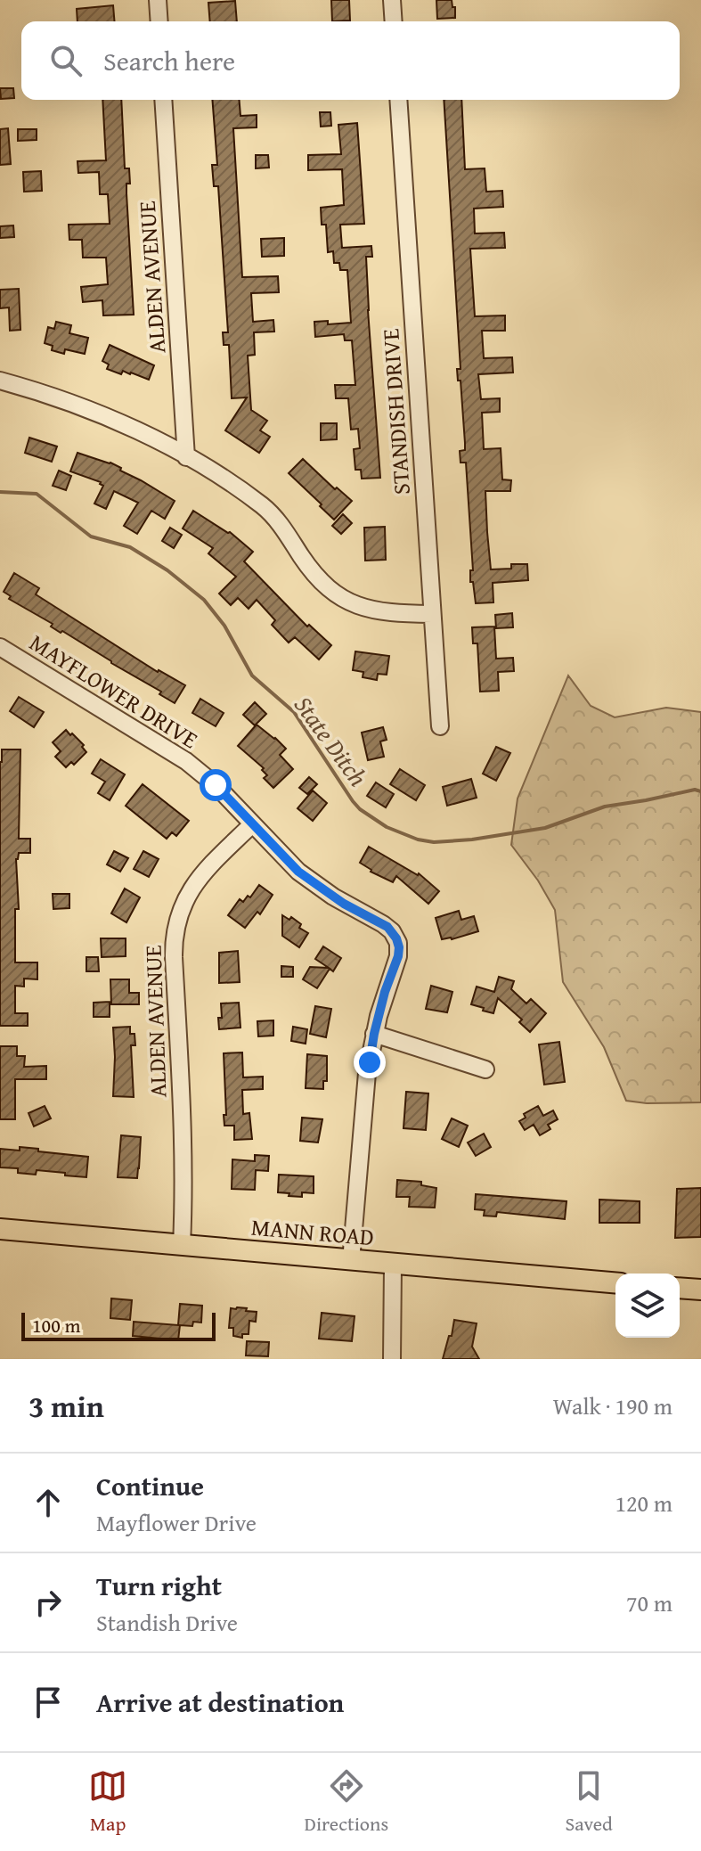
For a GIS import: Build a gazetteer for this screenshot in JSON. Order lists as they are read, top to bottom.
{
  "streets": {
    "main road": ["MANN ROAD"],
    "street": ["ALDEN AVENUE", "STANDISH DRIVE", "MAYFLOWER DRIVE"]
  },
  "crossings": [
    ["ALDEN AVENUE", "MAYFLOWER DRIVE"],
    ["ALDEN AVENUE", "MANN ROAD"]
  ],
  "water": ["State Ditch"],
  "scale_bar": "100 m",
  "page": {
    "search": "Search here",
    "scale": "100 m",
    "heading": ["3 min", "Walk · 190 m"],
    "list": [
      ["Continue", "Mayflower Drive", "120 m"],
      ["Turn right", "Standish Drive", "70 m"],
      "Arrive at destination"
    ],
    "nav": ["Map", "Directions", "Saved"]
  }
}
